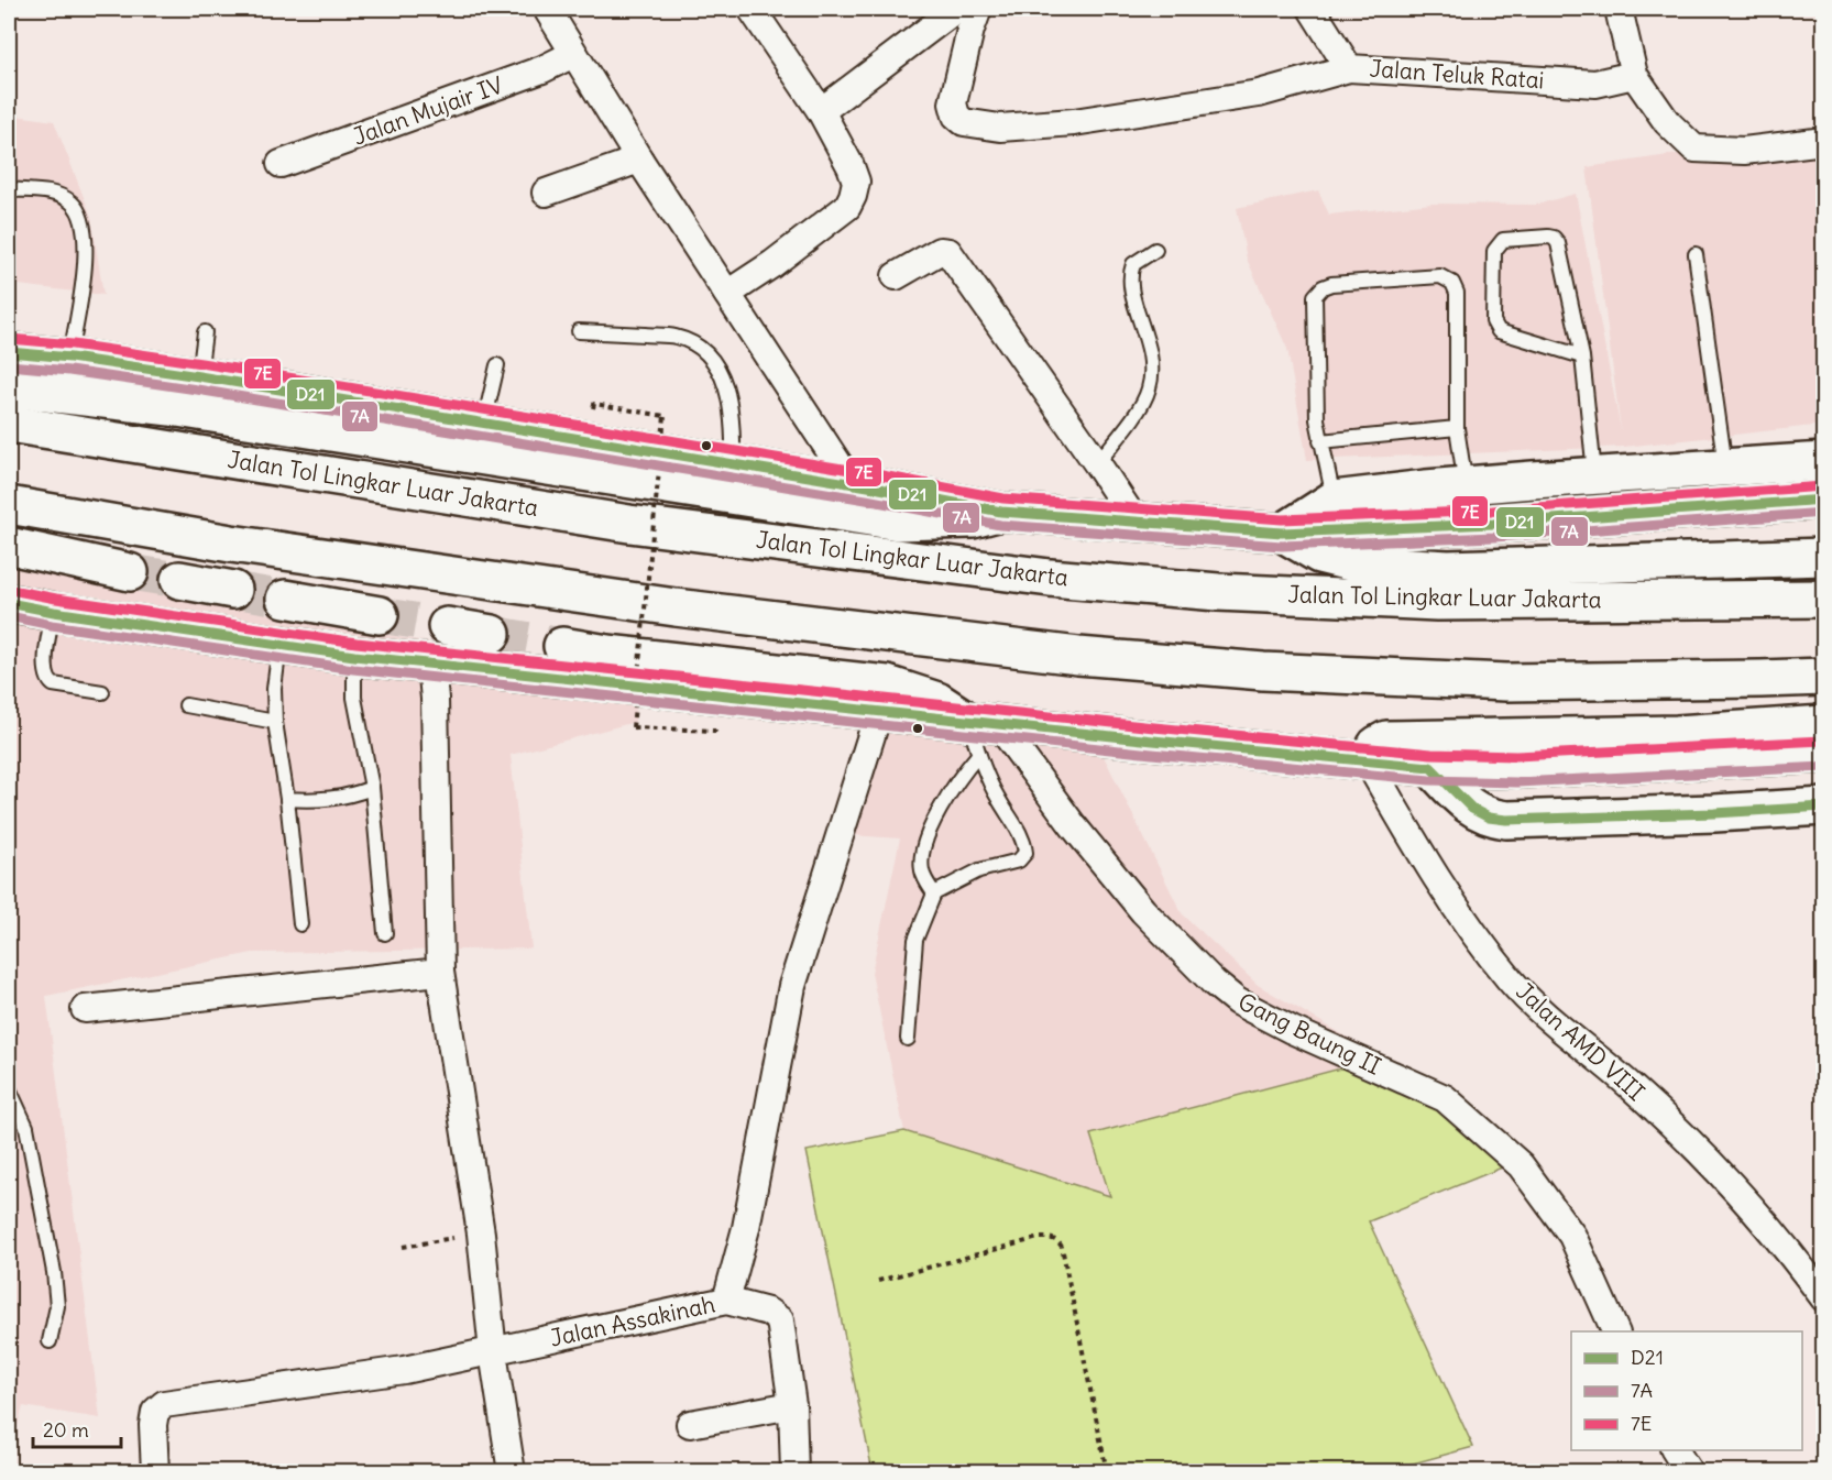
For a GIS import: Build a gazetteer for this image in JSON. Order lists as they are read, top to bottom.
{
  "streets": {
    "highway": ["Jalan Tol Lingkar Luar Jakarta"],
    "street": [
      "Jalan Teluk Ratai",
      "Jalan Mujair IV",
      "Gang Baung II",
      "Jalan AMD VIII",
      "Jalan Assakinah"
    ]
  },
  "lines": ["transit line 7E", "transit line D21", "transit line 7A"],
  "legend": ["D21", "7A", "7E"],
  "scale_bar": "20 m"
}
